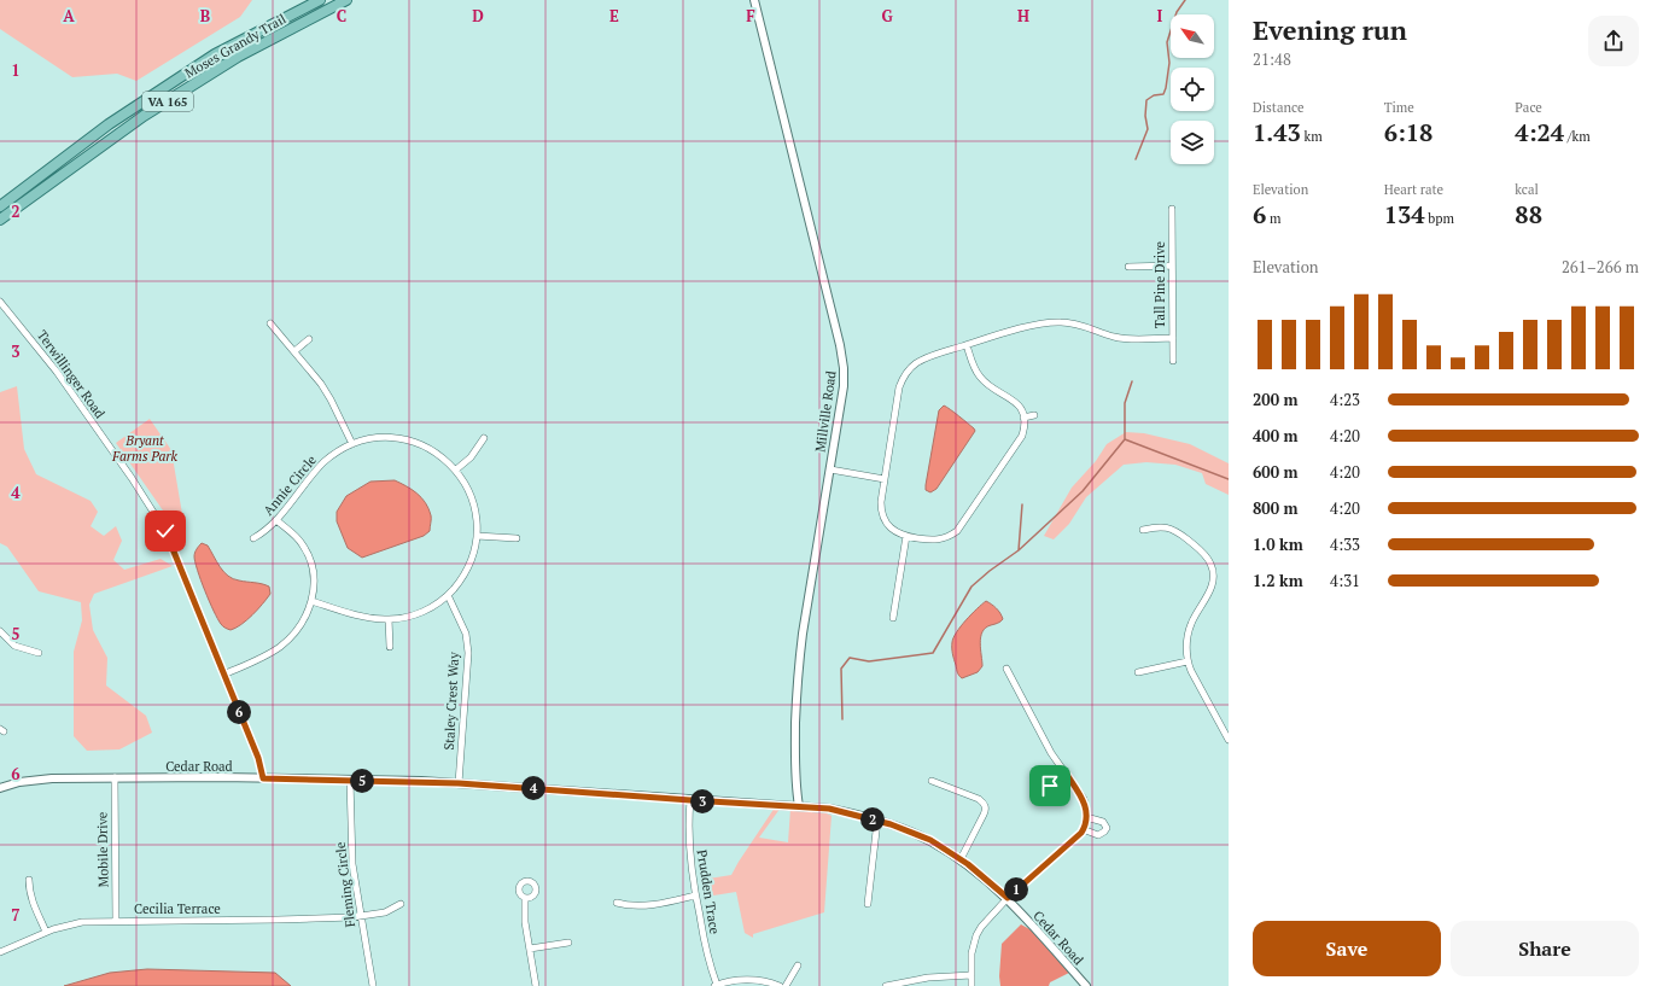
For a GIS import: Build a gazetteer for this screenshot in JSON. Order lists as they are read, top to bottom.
{
  "streets": {
    "main road": ["Moses Grandy Trail", "VA 165"],
    "street": [
      "Tall Pine Drive",
      "Terwillinger Road",
      "Millville Road",
      "Annie Circle",
      "Staley Crest Way",
      "Cedar Road",
      "Mobile Drive",
      "Fleming Circle",
      "Prudden Trace",
      "Cecilia Terrace"
    ]
  },
  "crossings": [
    ["Terwillinger Road", "Cedar Road"],
    ["Millville Road", "Cedar Road"],
    ["Annie Circle", "Staley Crest Way"],
    ["Staley Crest Way", "Cedar Road"],
    ["Cedar Road", "Mobile Drive"],
    ["Cedar Road", "Fleming Circle"],
    ["Cedar Road", "Prudden Trace"],
    ["Mobile Drive", "Cecilia Terrace"],
    ["Fleming Circle", "Cecilia Terrace"]
  ],
  "parks": ["Bryant Farms Park"],
  "north": "top left",
  "page": {
    "heading": ["Evening run", "21:48"],
    "stats": [
      ["Distance", "1.43 km"],
      ["Time", "6:18"],
      ["Pace", "4:24 /km"],
      ["Elevation", "6 m"],
      ["Heart rate", "134 bpm"],
      ["kcal", "88"]
    ],
    "chart": ["Elevation", "261–266 m"],
    "list": [
      {
        "name": "200 m",
        "note": "4:23"
      },
      {
        "name": "400 m",
        "note": "4:20"
      },
      {
        "name": "600 m",
        "note": "4:20"
      },
      {
        "name": "800 m",
        "note": "4:20"
      },
      {
        "name": "1.0 km",
        "note": "4:33"
      },
      {
        "name": "1.2 km",
        "note": "4:31"
      }
    ],
    "pins": [
      "6",
      "5",
      "4",
      "3",
      "2",
      "1"
    ],
    "buttons": ["Save", "Share"]
  },
  "grid": {
    "columns": [
      "A",
      "B",
      "C",
      "D",
      "E",
      "F",
      "G",
      "H",
      "I"
    ],
    "rows": [
      "1",
      "2",
      "3",
      "4",
      "5",
      "6",
      "7"
    ]
  }
}
